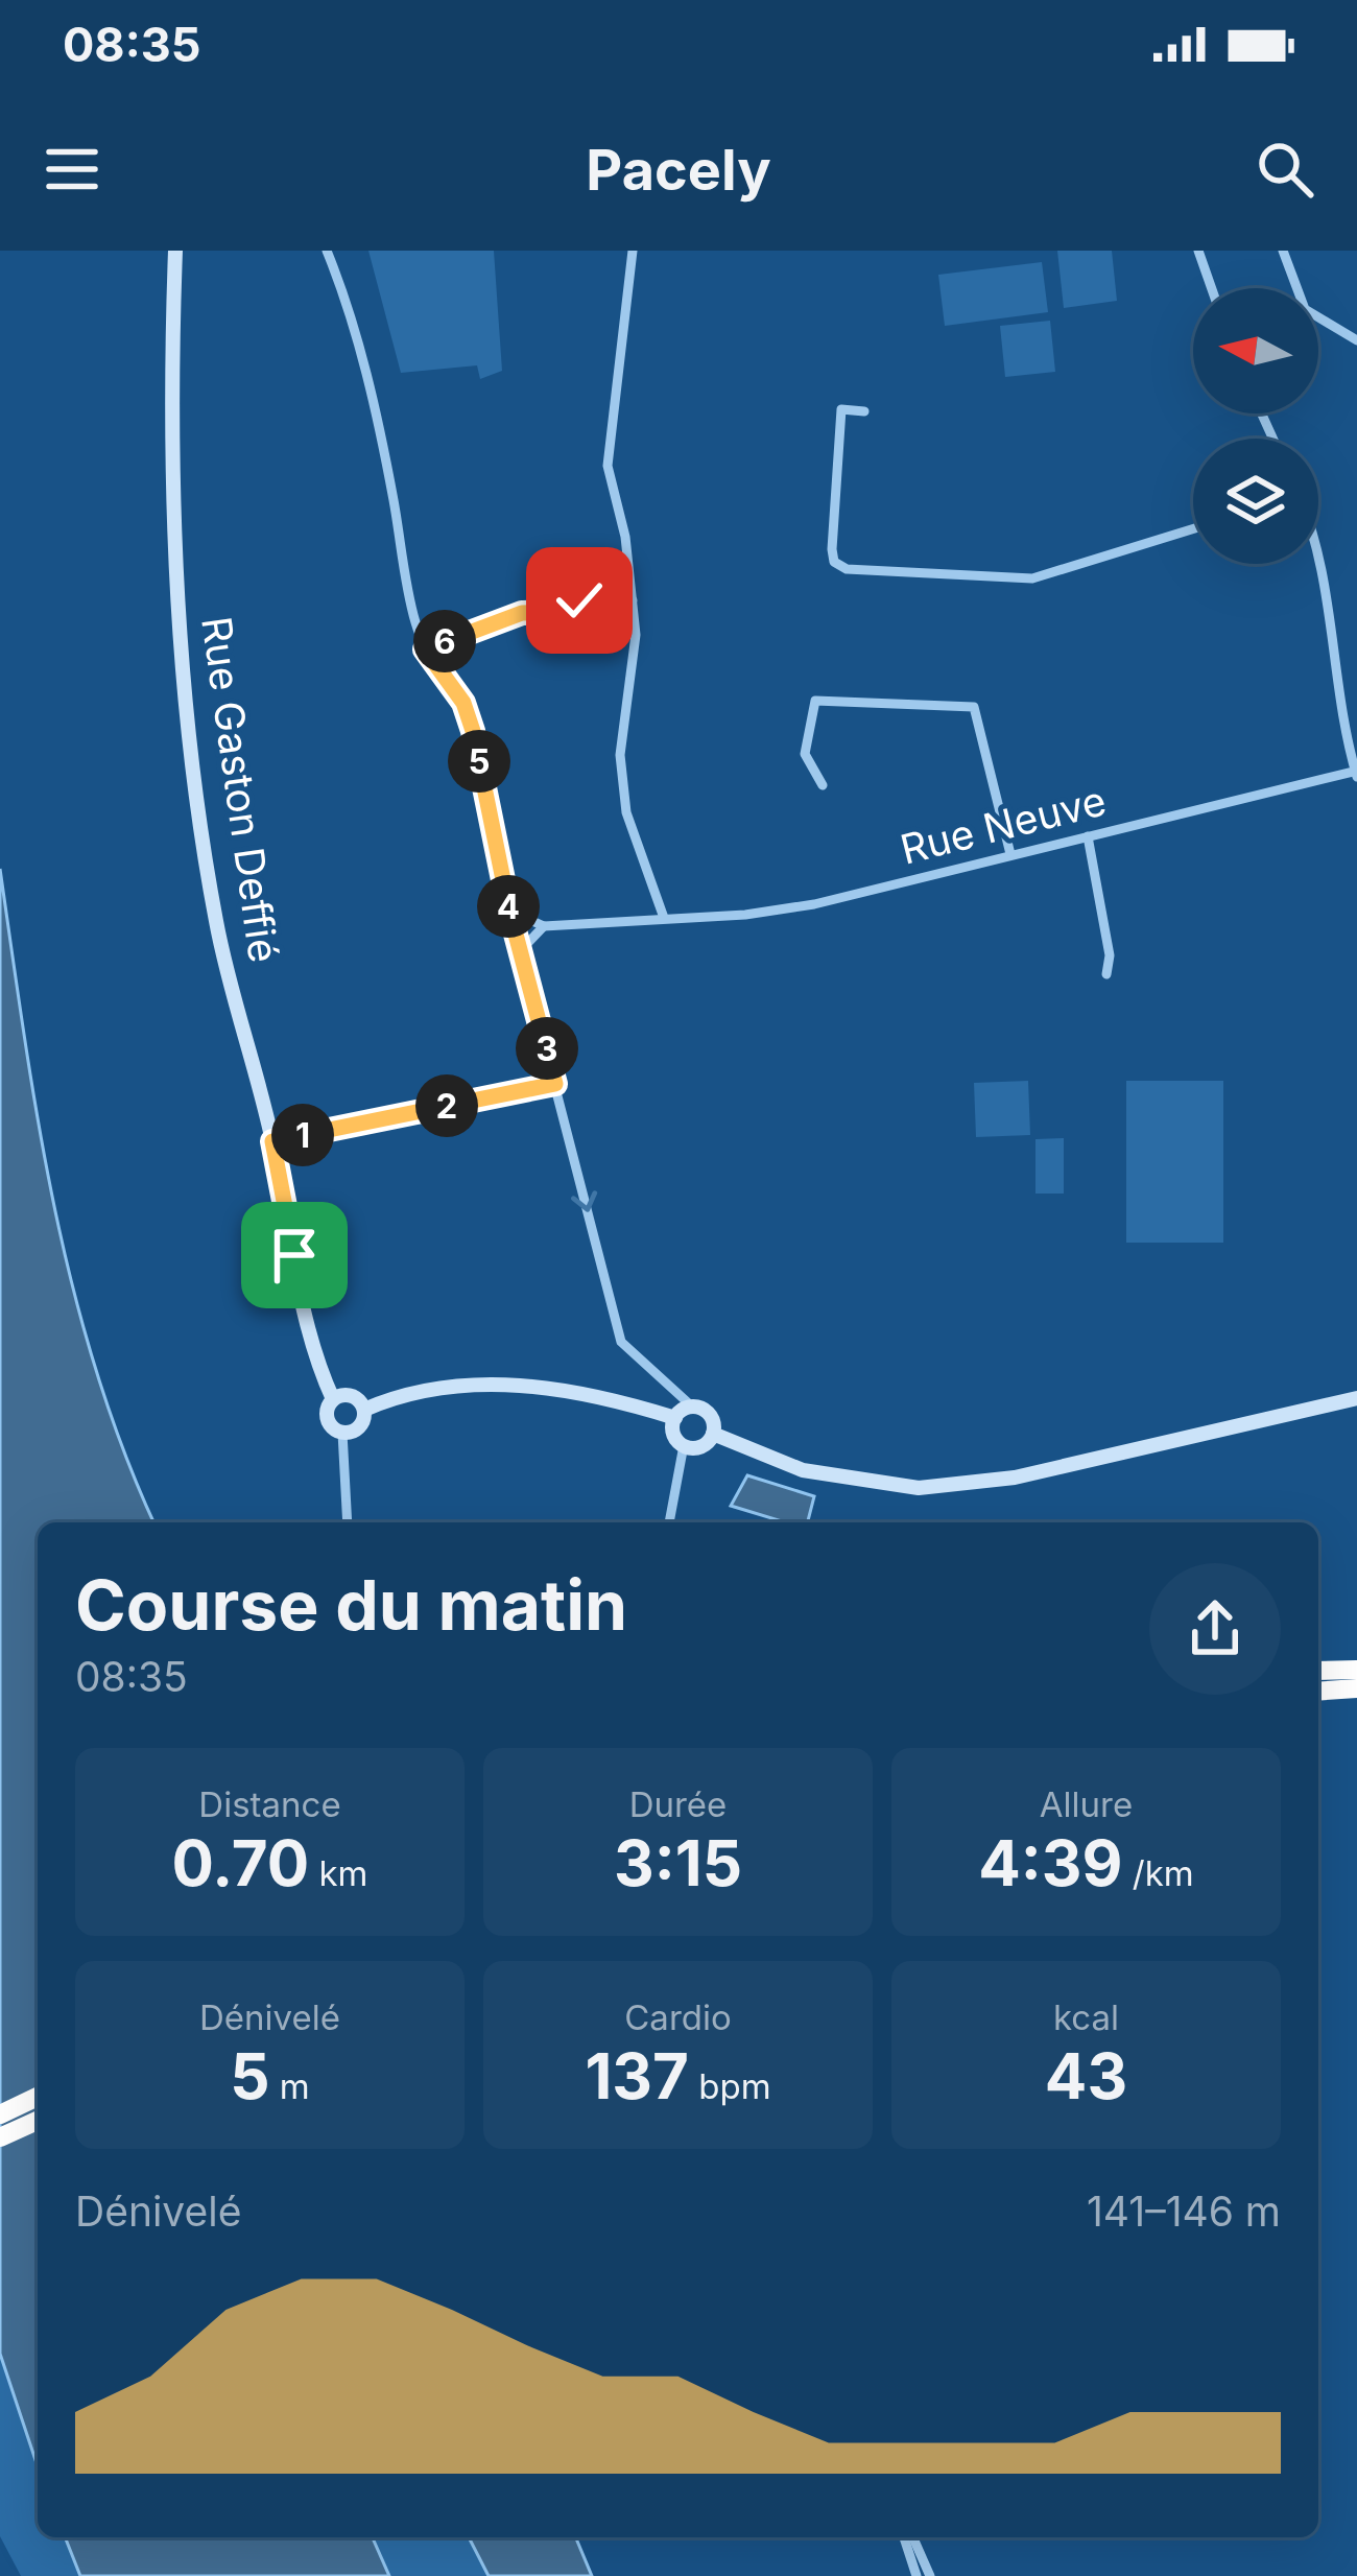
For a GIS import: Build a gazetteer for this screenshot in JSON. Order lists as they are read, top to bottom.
{
  "streets": {
    "main road": ["Rue Gaston Deffié"],
    "street": ["Rue Neuve"]
  },
  "north": "left",
  "page": {
    "status": "08:35",
    "header": "Pacely",
    "pins": [
      "6",
      "5",
      "4",
      "3",
      "2",
      "1"
    ],
    "heading": ["Course du matin", "08:35"],
    "stats": [
      ["Distance", "0.70 km"],
      ["Durée", "3:15"],
      ["Allure", "4:39 /km"],
      ["Dénivelé", "5 m"],
      ["Cardio", "137 bpm"],
      ["kcal", "43"]
    ],
    "chart": ["Dénivelé", "141–146 m"]
  }
}
